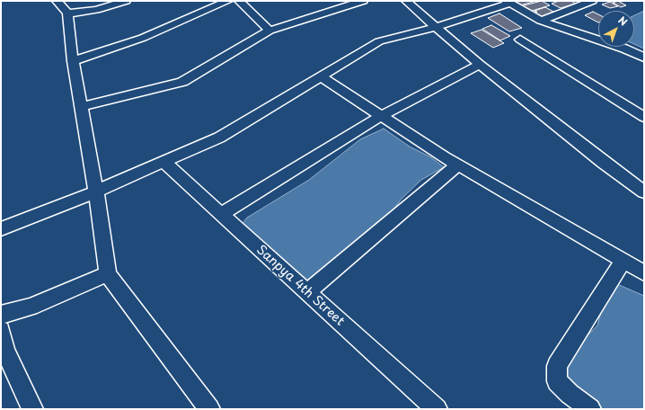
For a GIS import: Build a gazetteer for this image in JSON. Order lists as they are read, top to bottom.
{
  "streets": {
    "street": ["Sanpya 4th Street"]
  },
  "north": "top right"
}
